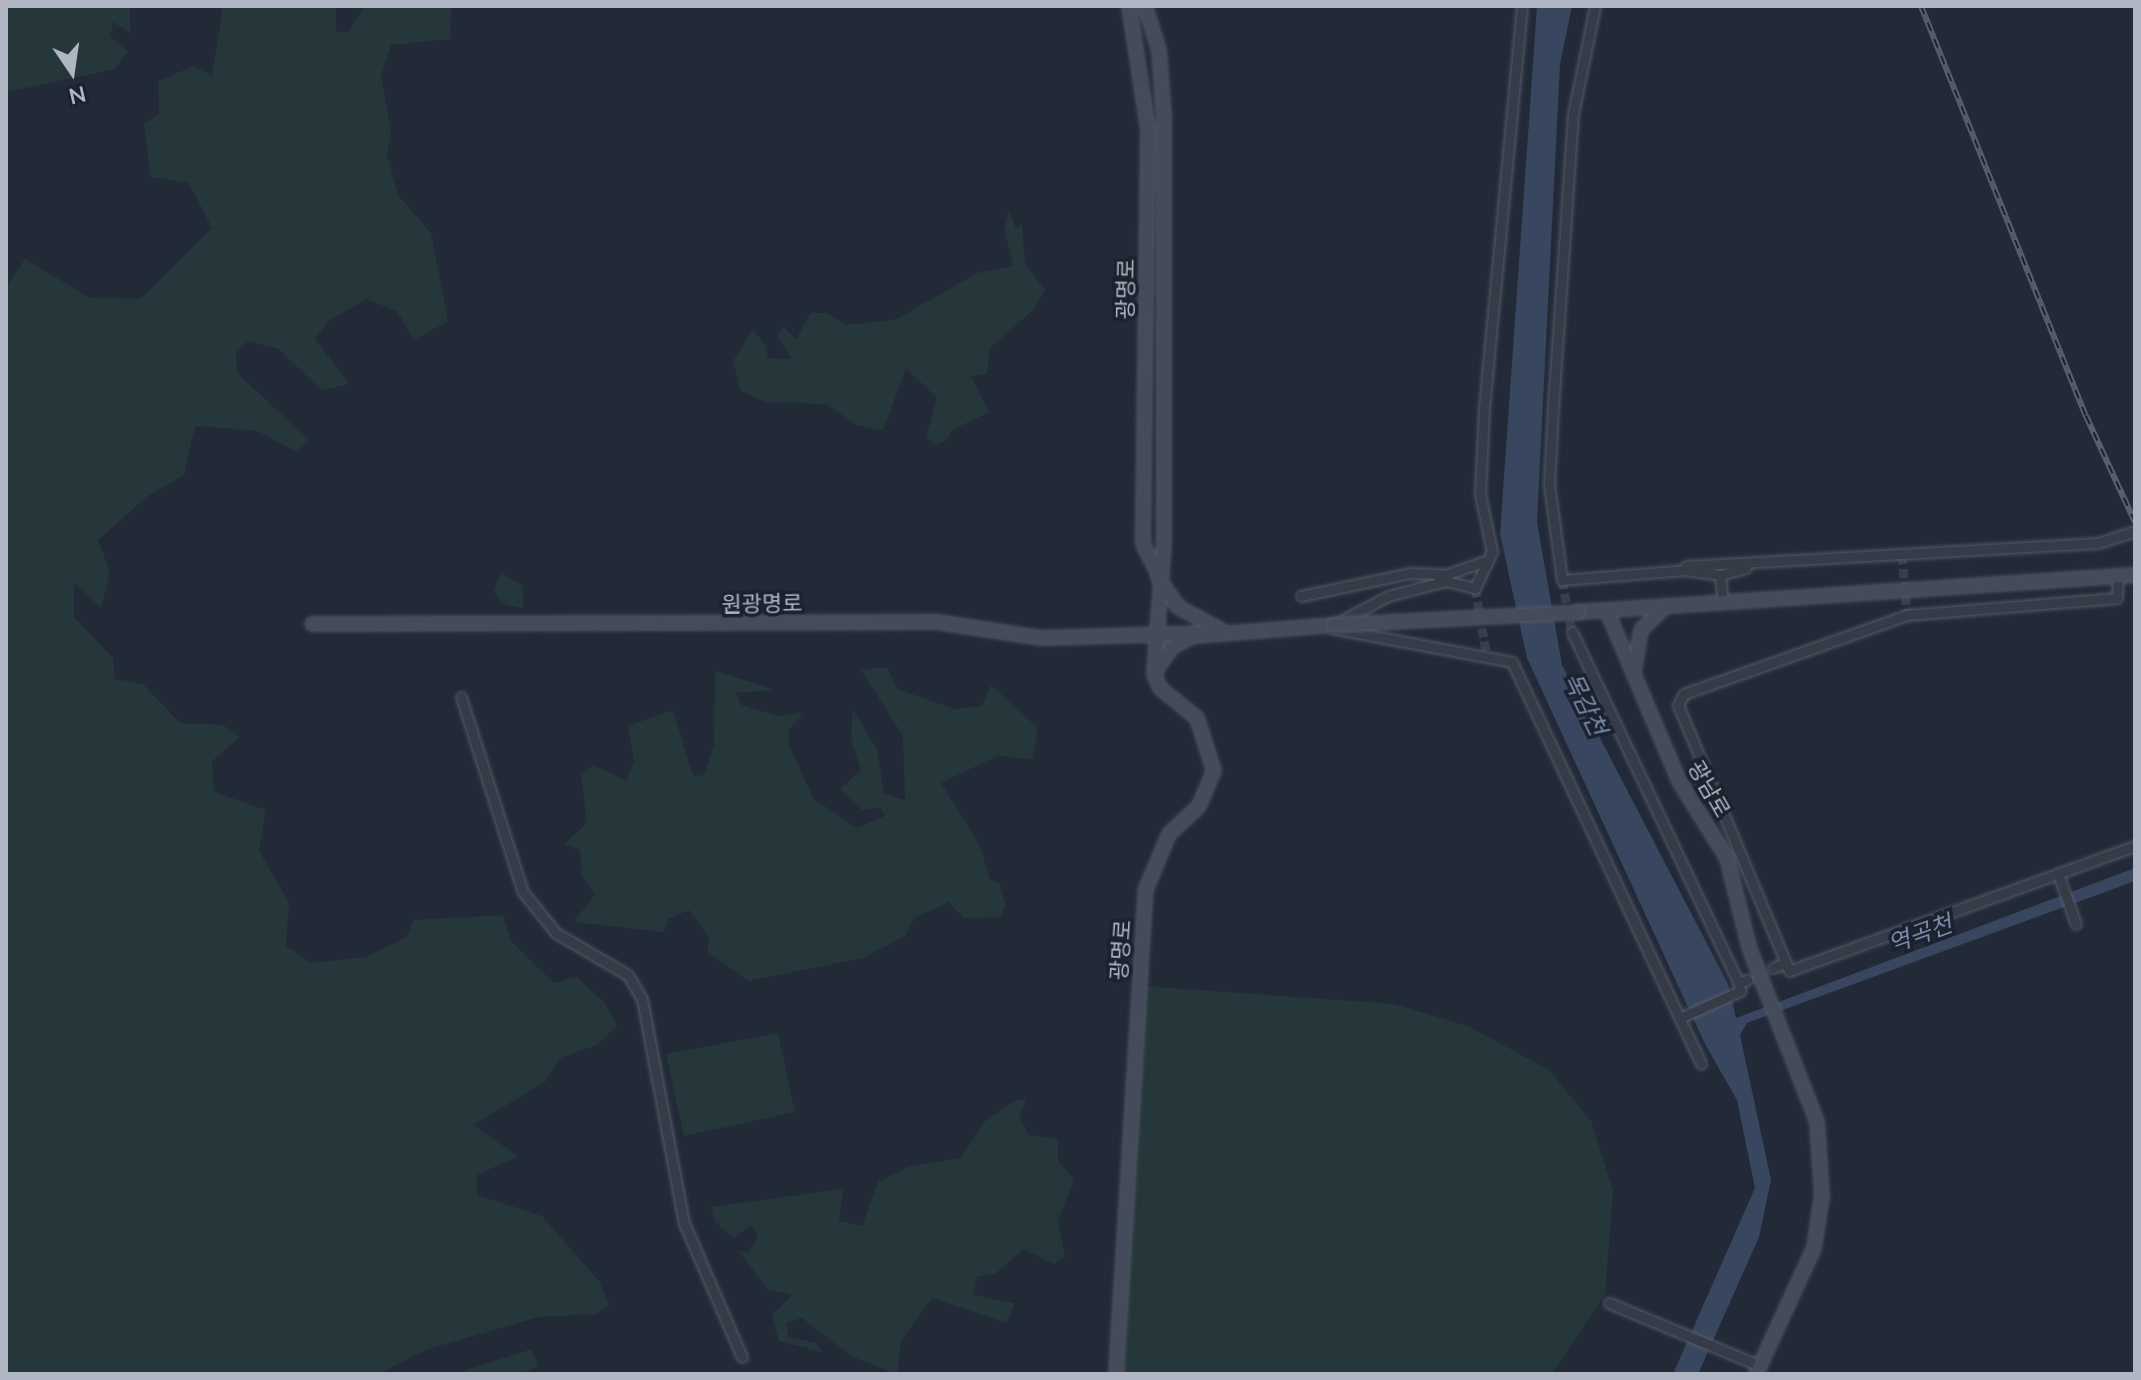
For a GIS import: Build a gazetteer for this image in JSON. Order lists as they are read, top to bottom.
{
  "streets": {
    "main road": ["광명로", "원광명로", "광남로"]
  },
  "crossings": [
    ["광명로", "원광명로"],
    ["원광명로", "광남로"]
  ],
  "water": ["목감천", "역곡천"],
  "north": "bottom"
}
